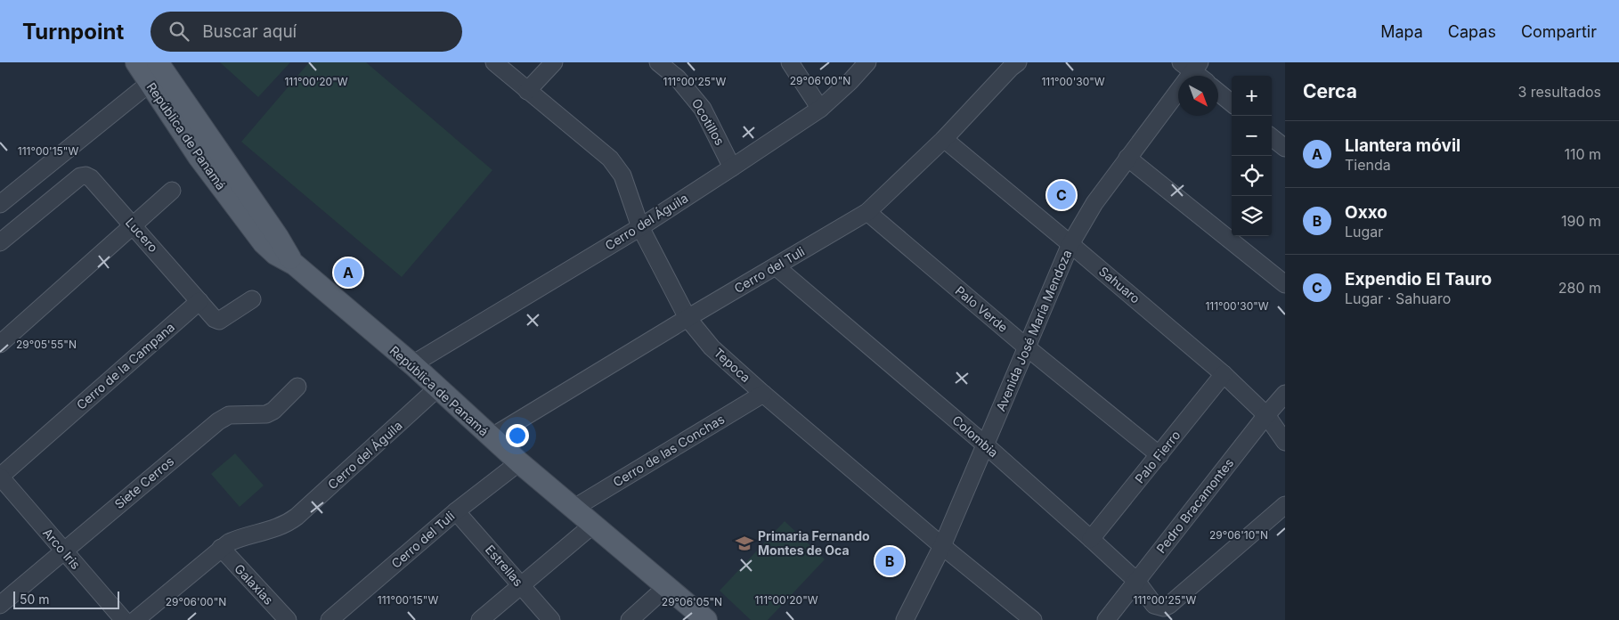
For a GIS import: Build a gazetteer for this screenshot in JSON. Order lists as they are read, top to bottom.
{
  "streets": {
    "main road": ["República de Panamá"],
    "street": [
      "Ocotillos",
      "Cerro del Águila",
      "Lucero",
      "Cerro del Tuli",
      "Sahuaro",
      "Palo Verde",
      "Avenida José María Mendoza",
      "Tepoca",
      "Cerro de la Campana",
      "Colombia",
      "Cerro de las Conchas",
      "Palo Fierro",
      "Siete Cerros",
      "Pedro Bracamontes",
      "Arco Iris",
      "Estrellas",
      "Galaxias"
    ]
  },
  "crossings": [
    ["Ocotillos", "Cerro del Águila"],
    ["República de Panamá", "Cerro del Águila"],
    ["República de Panamá", "Cerro del Tuli"],
    ["República de Panamá", "Cerro de las Conchas"],
    ["Cerro del Águila", "Tepoca"],
    ["Cerro del Águila", "Galaxias"],
    ["Lucero", "Cerro de la Campana"],
    ["Cerro del Tuli", "Sahuaro"],
    ["Cerro del Tuli", "Palo Verde"],
    ["Cerro del Tuli", "Tepoca"],
    ["Cerro del Tuli", "Colombia"],
    ["Cerro del Tuli", "Estrellas"],
    ["Sahuaro", "Avenida José María Mendoza"],
    ["Sahuaro", "Palo Fierro"],
    ["Sahuaro", "Pedro Bracamontes"],
    ["Palo Verde", "Avenida José María Mendoza"],
    ["Palo Verde", "Palo Fierro"],
    ["Avenida José María Mendoza", "Tepoca"],
    ["Avenida José María Mendoza", "Colombia"],
    ["Tepoca", "Cerro de las Conchas"],
    ["Cerro de la Campana", "Arco Iris"],
    ["Colombia", "Palo Fierro"],
    ["Colombia", "Pedro Bracamontes"],
    ["Siete Cerros", "Arco Iris"]
  ],
  "places": {
    "school or university": ["Primaria Fernando Montes de Oca"]
  },
  "scale_bar": "50 m",
  "north": "bottom right",
  "page": {
    "header": "Turnpoint",
    "search": "Buscar aquí",
    "nav": ["Mapa", "Capas", "Compartir"],
    "heading": ["Cerca", "3 resultados"],
    "map_buttons": ["+", "−"],
    "list": [
      {
        "mark": "A",
        "name": "Llantera móvil",
        "note": "Tienda",
        "value": "110 m"
      },
      {
        "mark": "B",
        "name": "Oxxo",
        "note": "Lugar",
        "value": "190 m"
      },
      {
        "mark": "C",
        "name": "Expendio El Tauro",
        "note": "Lugar · Sahuaro",
        "value": "280 m"
      }
    ],
    "pins": ["C", "A", "B"],
    "scale": "50 m"
  },
  "coordinates": [
    "29°06'00\"N",
    "111°00'20\"W",
    "111°00'25\"W",
    "111°00'30\"W",
    "111°00'15\"W",
    "29°05'55\"N",
    "29°06'10\"N",
    "29°06'05\"N"
  ]
}
